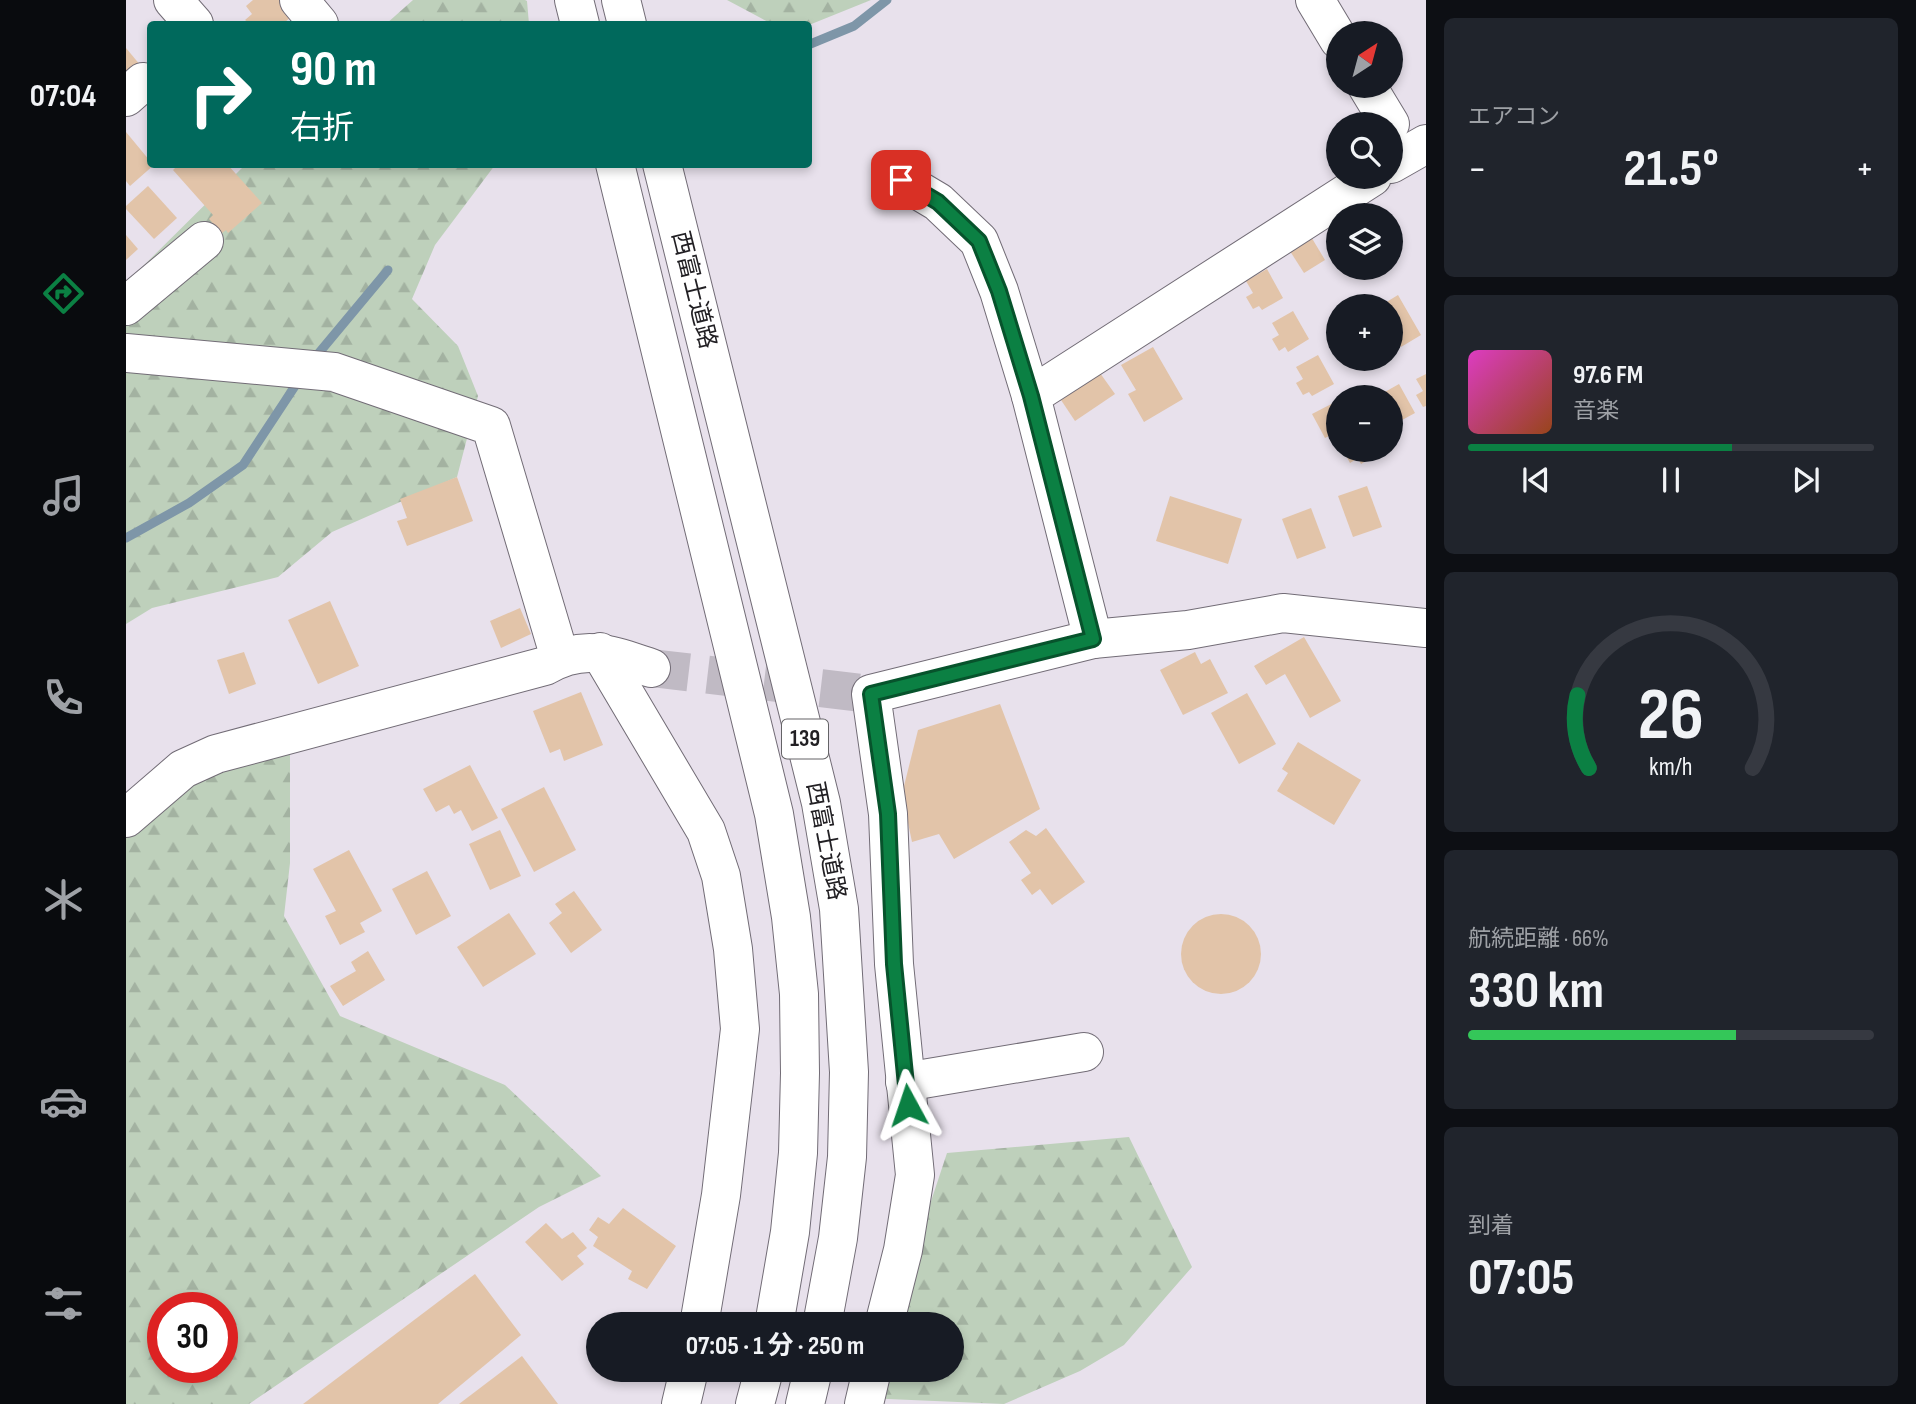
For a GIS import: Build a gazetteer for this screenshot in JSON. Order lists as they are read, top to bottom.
{
  "streets": {
    "main road": ["西富士道路", "139"]
  },
  "north": "top right",
  "page": {
    "tabs": "07:04",
    "tile": [
      "エアコン",
      ["航続距離 · 66%", "330 km"],
      ["到着", "07:05"]
    ],
    "map_buttons": ["+", "−"],
    "turn": ["90 m", "右折"],
    "heat": ["−", "21.5°", "+"],
    "song": ["97.6 FM", "音楽"],
    "limit": "30",
    "trip": "07:05 · 1 分 · 250 m",
    "gauge": ["26", "km/h"]
  }
}
